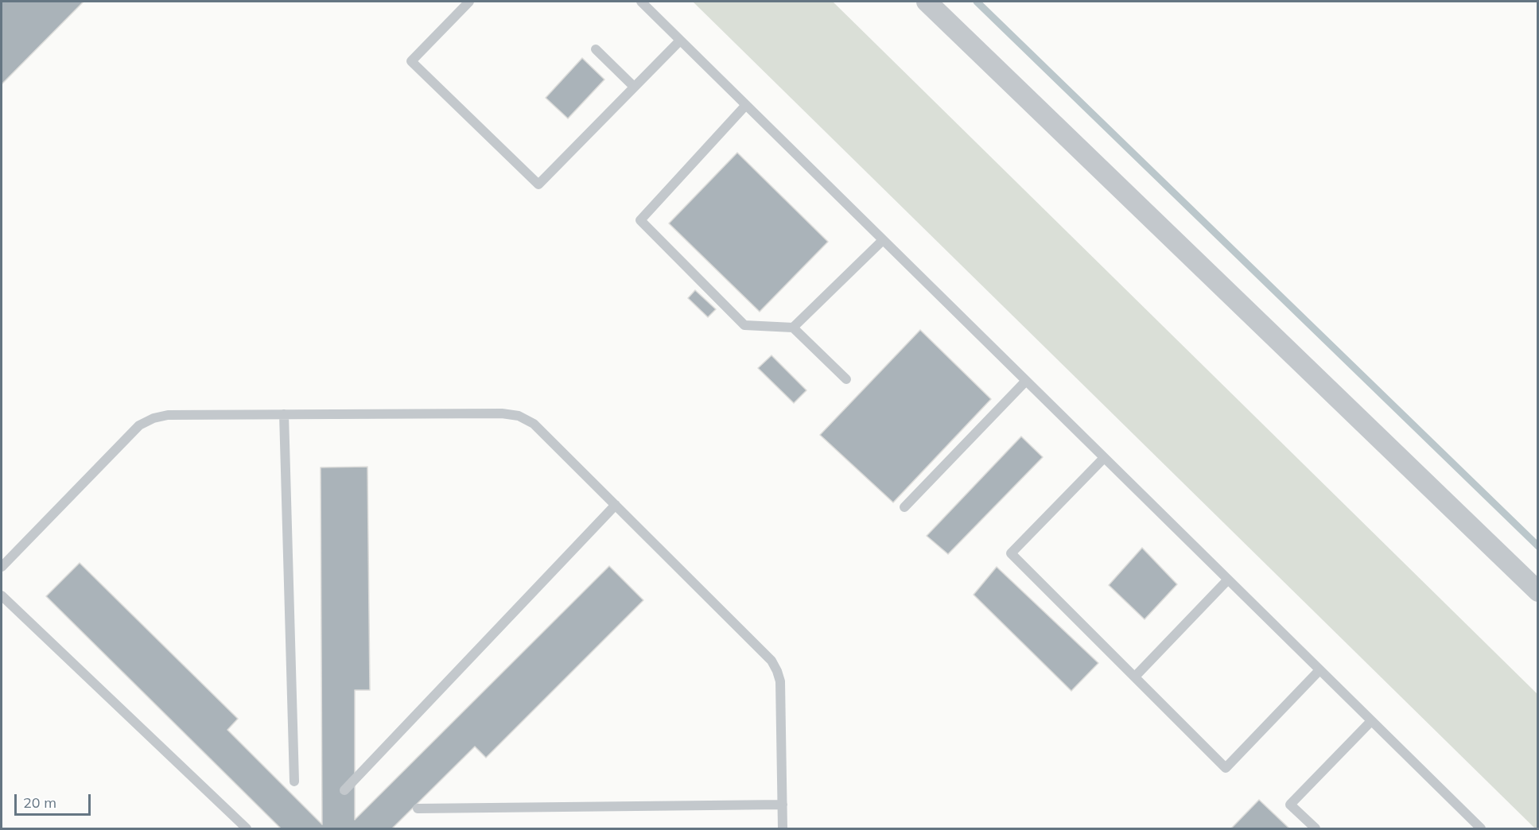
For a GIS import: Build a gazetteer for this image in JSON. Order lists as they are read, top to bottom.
{
  "scale_bar": "20 m"
}
